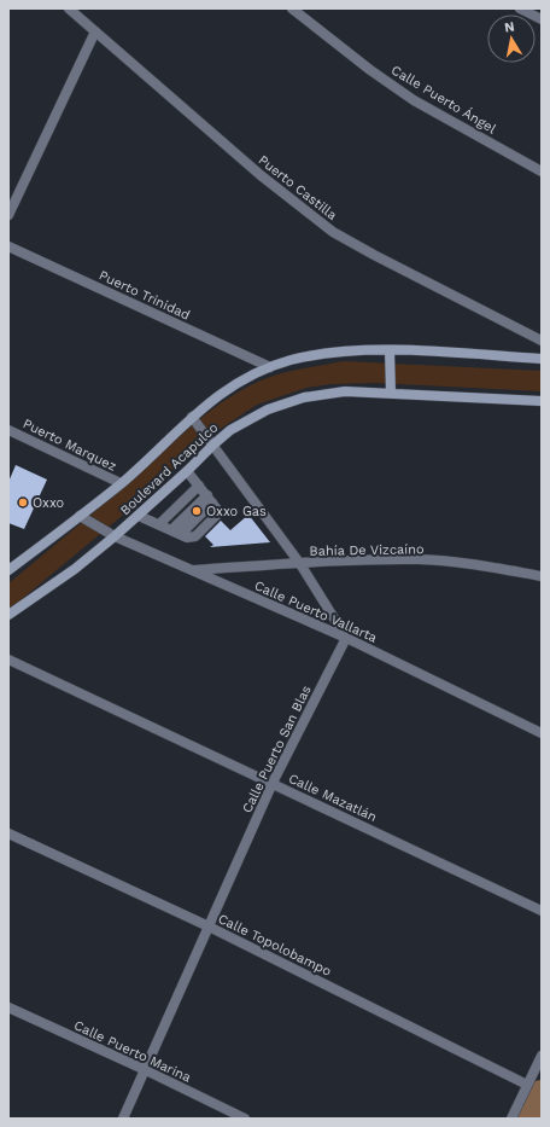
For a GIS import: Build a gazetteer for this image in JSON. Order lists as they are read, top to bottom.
{
  "streets": {
    "main road": ["Boulevard Acapulco"],
    "street": [
      "Calle Puerto Ángel",
      "Puerto Castilla",
      "Puerto Trinidad",
      "Puerto Marquez",
      "Bahía De Vizcaíno",
      "Calle Puerto Vallarta",
      "Calle Puerto San Blas",
      "Calle Mazatlán",
      "Calle Topolobampo",
      "Calle Puerto Marina"
    ]
  },
  "crossings": [
    ["Puerto Trinidad", "Boulevard Acapulco"],
    ["Puerto Marquez", "Boulevard Acapulco"],
    ["Boulevard Acapulco", "Calle Puerto Vallarta"],
    ["Bahía De Vizcaíno", "Calle Puerto Vallarta"],
    ["Calle Puerto Vallarta", "Calle Puerto San Blas"],
    ["Calle Puerto San Blas", "Calle Mazatlán"],
    ["Calle Puerto San Blas", "Calle Topolobampo"],
    ["Calle Puerto San Blas", "Calle Puerto Marina"]
  ],
  "places": ["Oxxo", "Oxxo Gas"],
  "north": "top"
}
